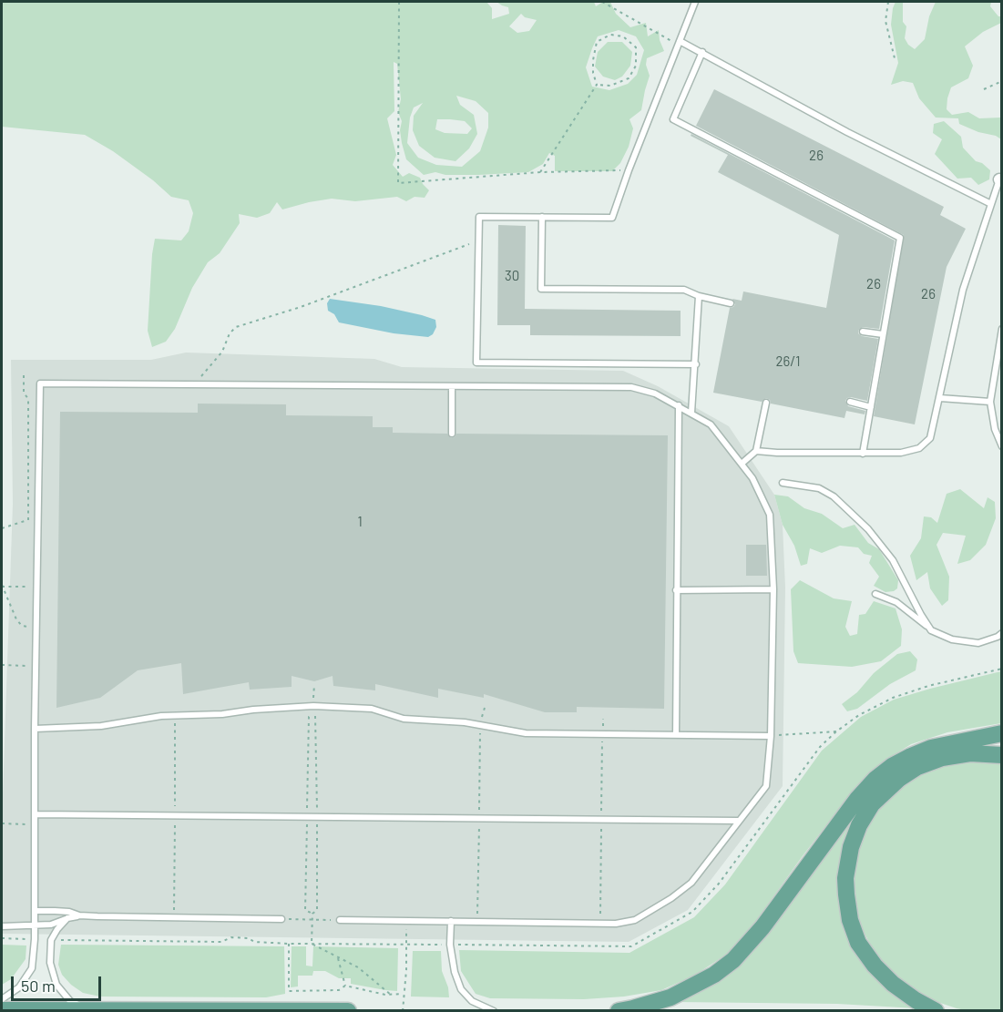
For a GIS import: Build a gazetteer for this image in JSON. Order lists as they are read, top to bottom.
{
  "house_numbers": [
    "26",
    "30",
    "26",
    "26",
    "26/1",
    "1"
  ],
  "scale_bar": "50 m"
}
